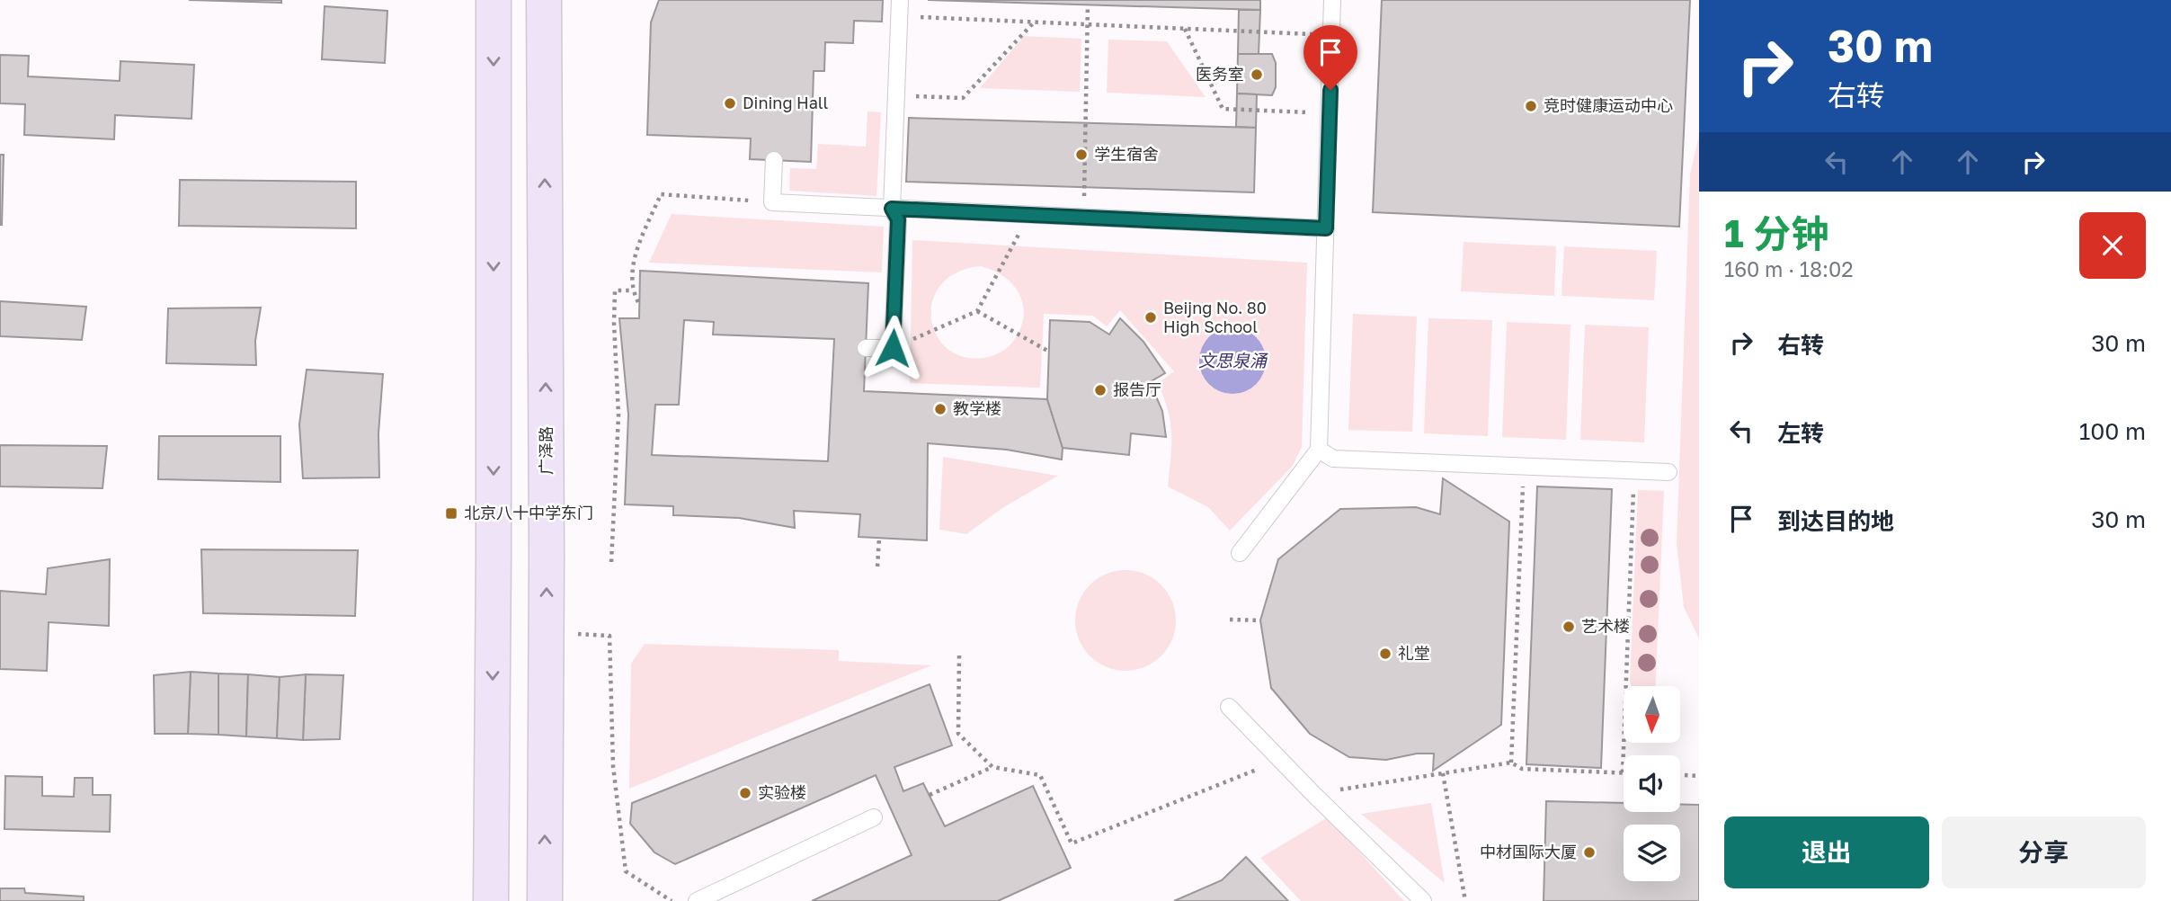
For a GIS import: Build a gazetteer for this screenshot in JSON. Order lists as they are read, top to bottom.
{
  "streets": {
    "main road": ["广泽路"]
  },
  "water": ["文思泉涌"],
  "places": {
    "other": [
      "医务室",
      "Dining Hall",
      "竞时健康运动中心",
      "学生宿舍",
      "Beijng No. 80 High School",
      "报告厅",
      "教学楼",
      "艺术楼",
      "礼堂",
      "实验楼",
      "中材国际大厦"
    ],
    "transit": ["北京八十中学东门"]
  },
  "north": "bottom",
  "page": {
    "turn": ["30 m", "右转"],
    "heading": ["1 分钟", "160 m · 18:02"],
    "list": [
      {
        "name": "右转",
        "value": "30 m"
      },
      {
        "name": "左转",
        "value": "100 m"
      },
      {
        "name": "到达目的地",
        "value": "30 m"
      }
    ],
    "buttons": ["退出", "分享"]
  }
}
